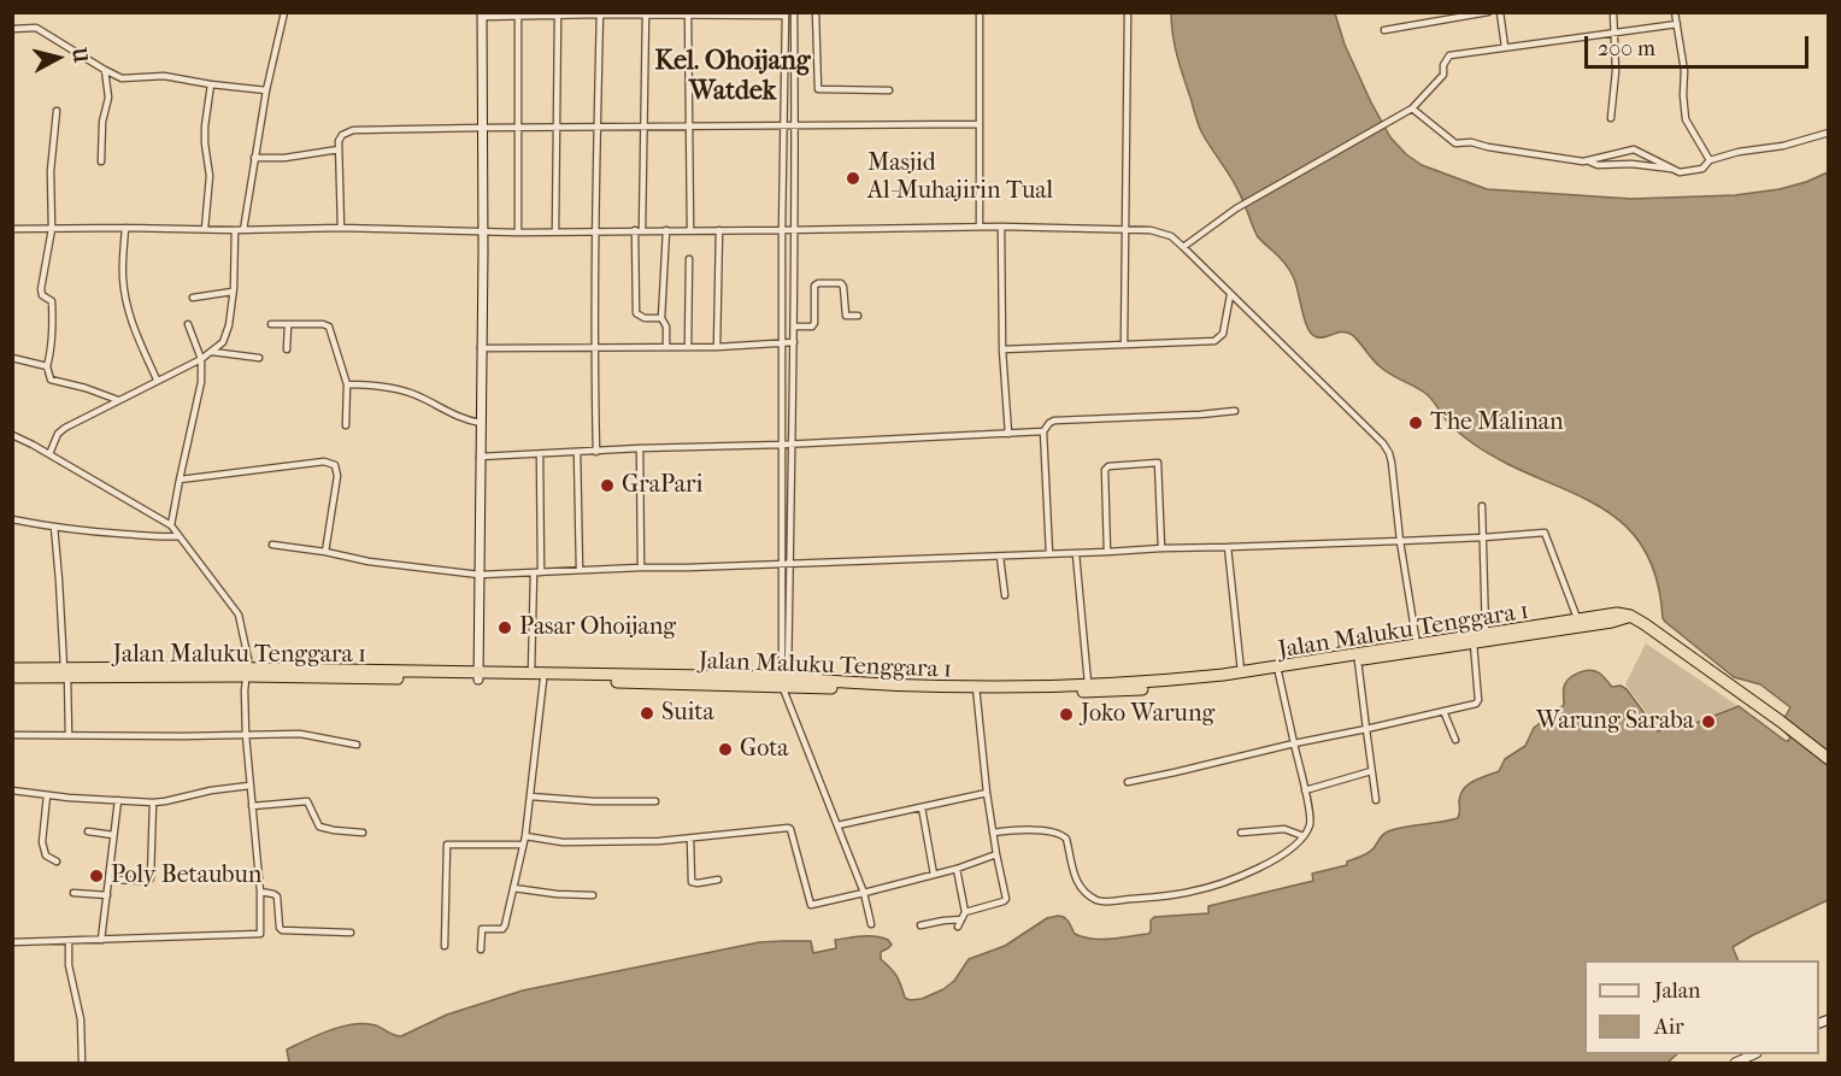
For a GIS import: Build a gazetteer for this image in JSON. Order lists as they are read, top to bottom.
{
  "streets": {
    "highway": ["Jalan Maluku Tenggara 1"]
  },
  "districts": ["Kel. Ohoijang Watdek"],
  "places": [
    "Masjid Al-Muhajirin Tual",
    "The Malinan",
    "GraPari",
    "Pasar Ohoijang",
    "Suita",
    "Joko Warung",
    "Warung Saraba",
    "Gota",
    "Poly Betaubun"
  ],
  "legend": ["Jalan", "Air"],
  "scale_bar": "200 m",
  "north": "right"
}
